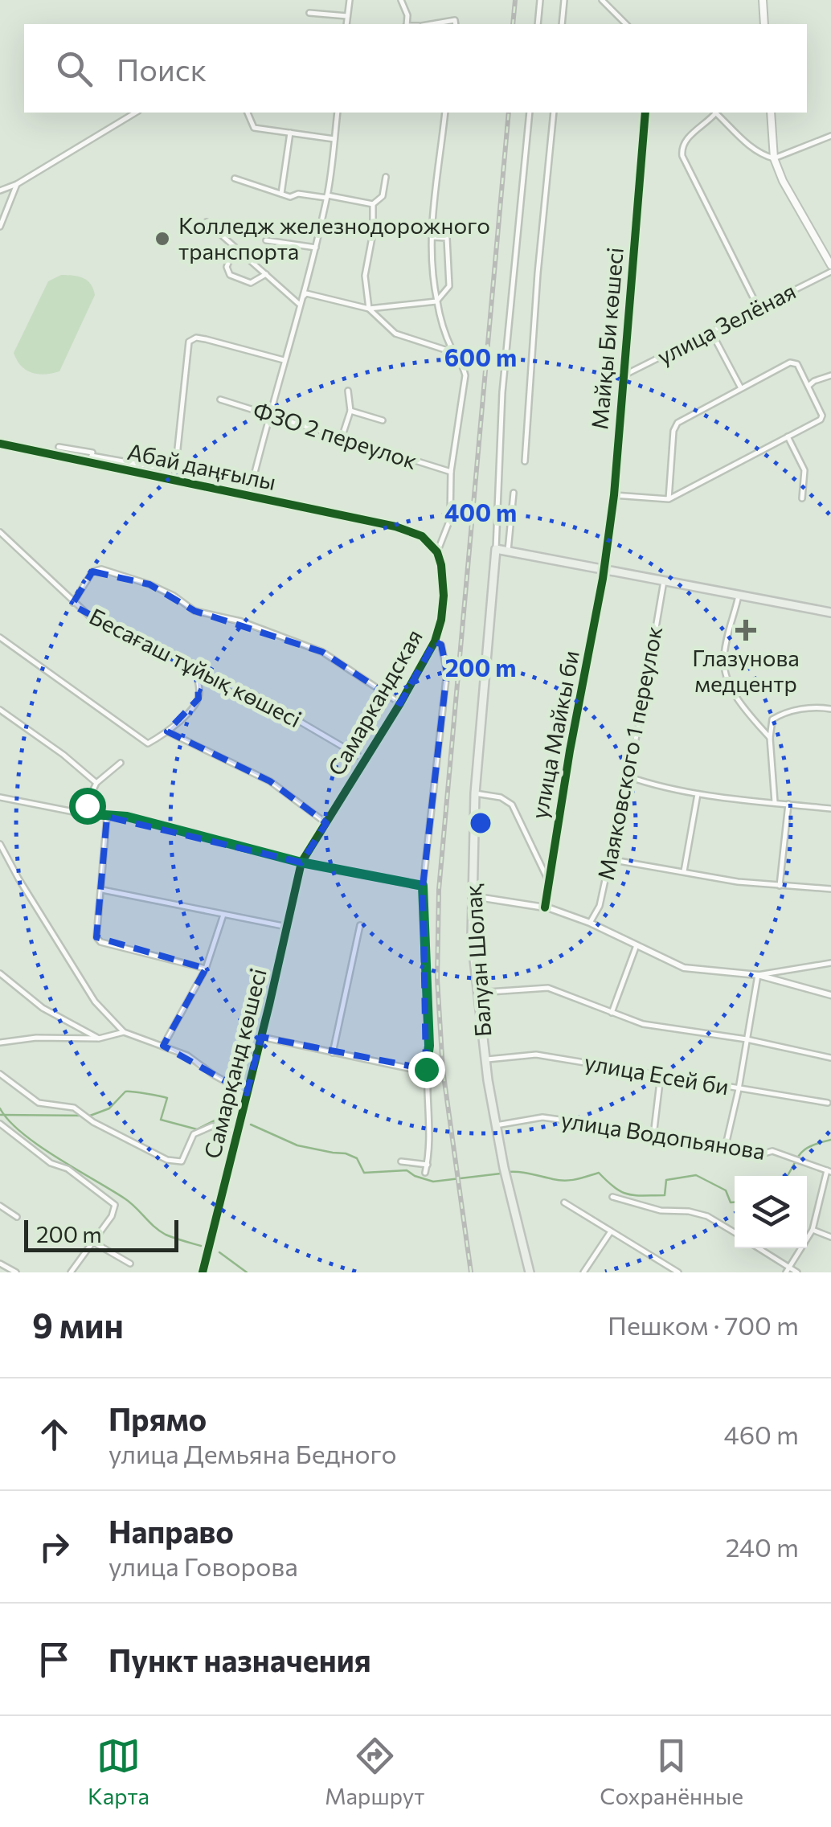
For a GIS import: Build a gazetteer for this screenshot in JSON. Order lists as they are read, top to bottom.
{
  "streets": {
    "main road": ["Балуан Шолақ"],
    "street": [
      "улица Зелёная",
      "Майқы Би көшесі",
      "ФЗО 2 переулок",
      "Абай даңғылы",
      "Бесағаш тұйық көшесі",
      "Самаркандская",
      "улица Майкы би",
      "Маяковского 1 переулок",
      "Самарқанд көшесі",
      "улица Есей би",
      "улица Водопьянова"
    ]
  },
  "crossings": [
    ["улица Зелёная", "Майқы Би көшесі"],
    ["Майқы Би көшесі", "улица Майкы би"],
    ["Абай даңғылы", "Самаркандская"],
    ["Бесағаш тұйық көшесі", "Самаркандская"],
    ["Самаркандская", "Самарқанд көшесі"],
    ["Балуан Шолақ", "улица Есей би"],
    ["Балуан Шолақ", "улица Водопьянова"]
  ],
  "places": {
    "other": ["Колледж железнодорожного транспорта"],
    "health": ["Глазунова медцентр"]
  },
  "scale_bar": "200 m",
  "page": {
    "search": "Поиск",
    "scale": "200 m",
    "heading": ["9 мин", "Пешком · 700 m"],
    "list": [
      ["Прямо", "улица Демьяна Бедного", "460 m"],
      ["Направо", "улица Говорова", "240 m"],
      "Пункт назначения"
    ],
    "nav": ["Карта", "Маршрут", "Сохранённые"]
  },
  "rings": ["600 m", "400 m", "200 m"]
}
